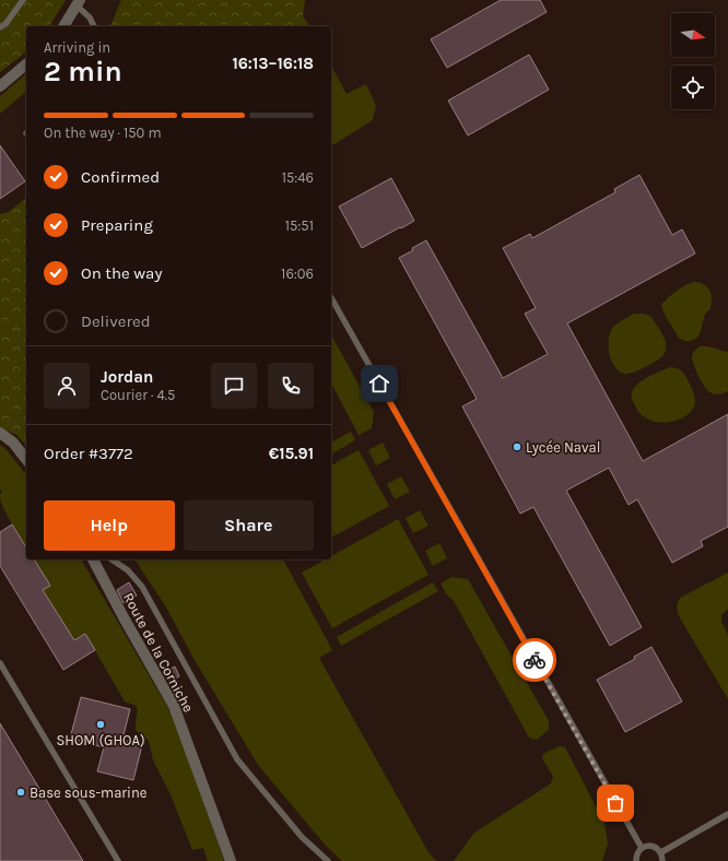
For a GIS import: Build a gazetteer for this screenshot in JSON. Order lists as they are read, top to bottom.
{
  "streets": {
    "street": ["Route de la Corniche"]
  },
  "places": ["Lycée Naval", "SHOM (GHOA)", "Base sous-marine"],
  "north": "right",
  "page": {
    "heading": ["2 min", "Arriving in", "16:13–16:18"],
    "panel": [
      "Jordan",
      "Courier · 4.5",
      "Order #3772",
      "€15.91"
    ],
    "bar": "On the way · 150 m",
    "list": [
      ["Confirmed", "15:46"],
      ["Preparing", "15:51"],
      ["On the way", "16:06"],
      "Delivered"
    ],
    "buttons": ["Help", "Share"]
  }
}
